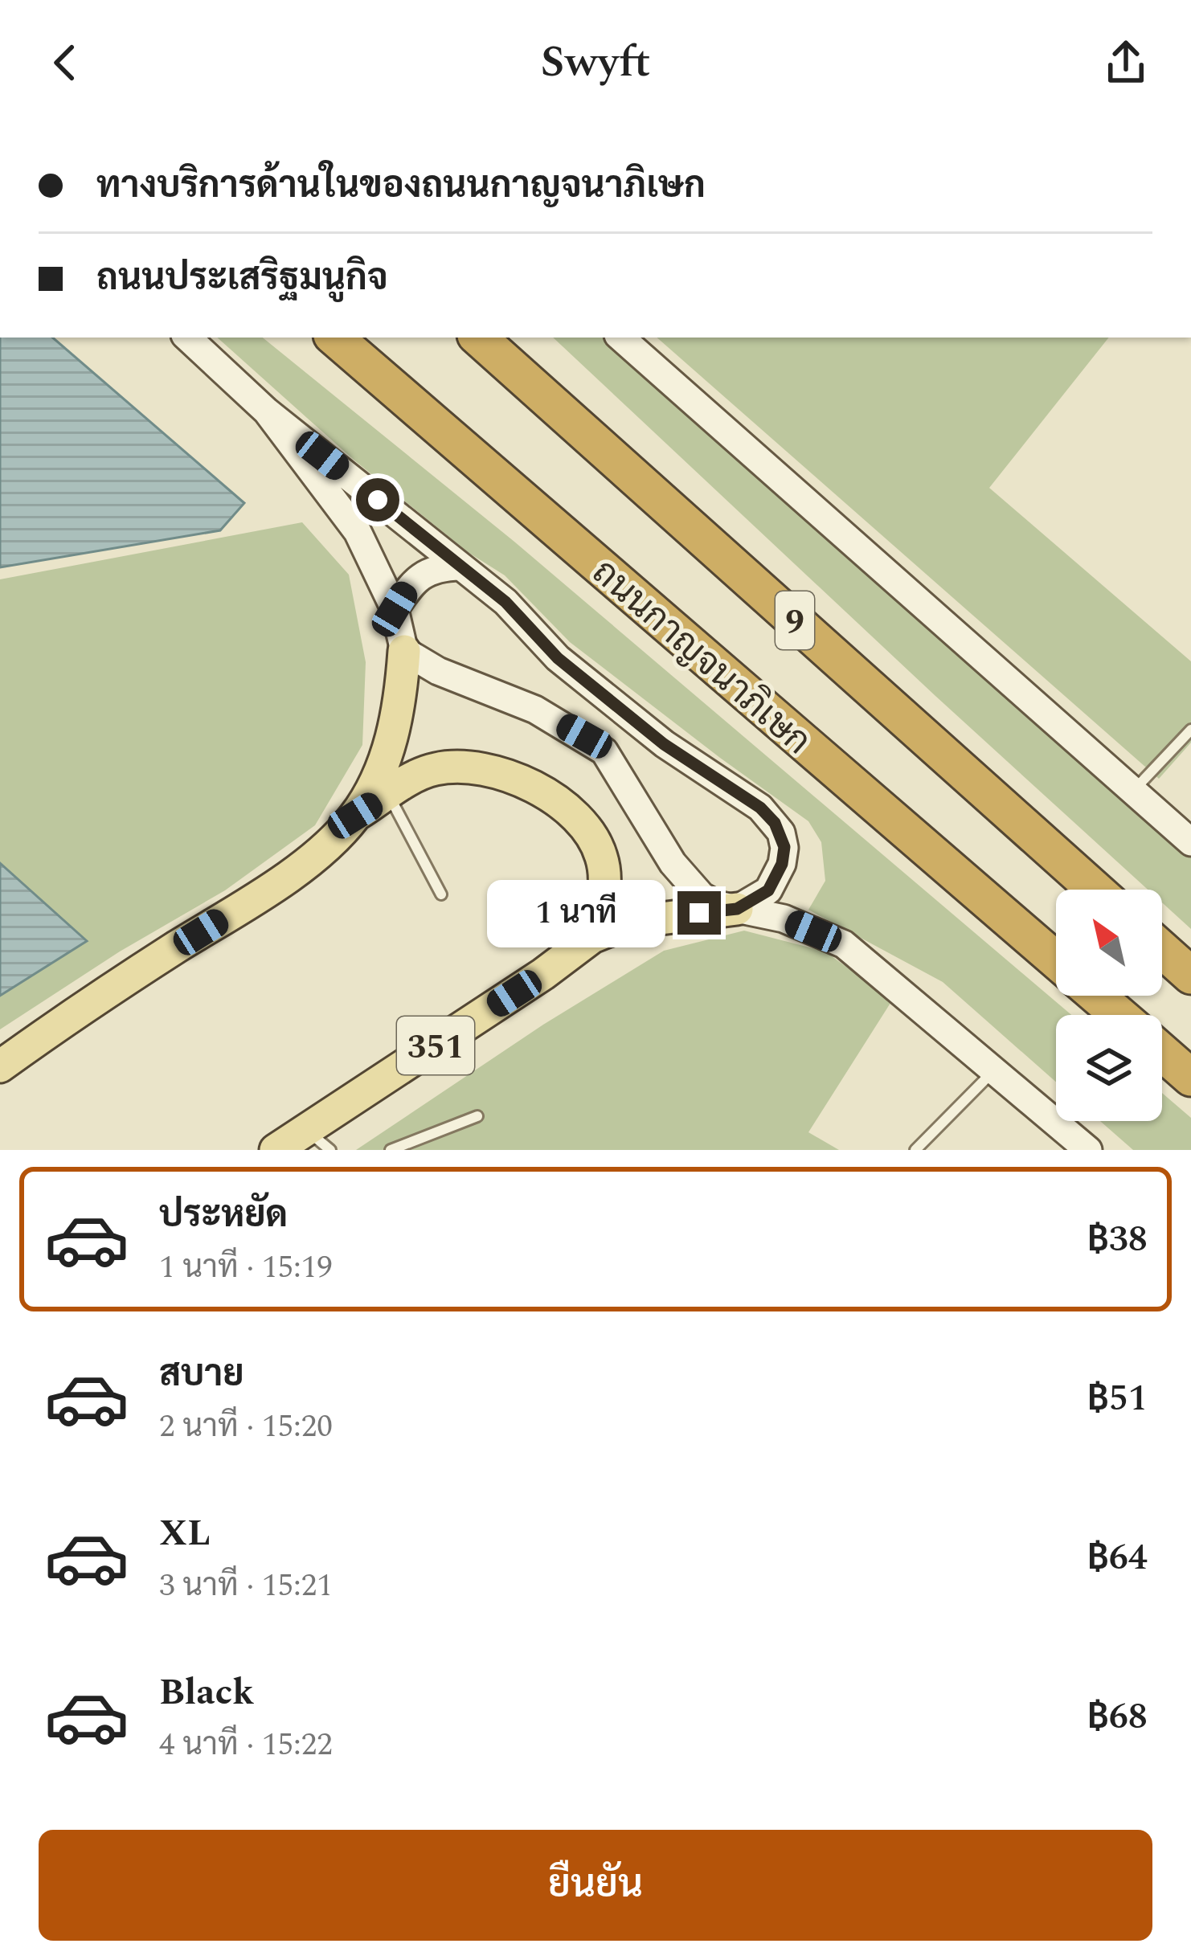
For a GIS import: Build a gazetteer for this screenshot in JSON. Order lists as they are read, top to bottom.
{
  "streets": {
    "highway": ["9", "ถนนกาญจนาภิเษก"],
    "main road": ["351"]
  },
  "north": "top left",
  "page": {
    "header": "Swyft",
    "banner": ["ทางบริการด้านในของถนนกาญจนาภิเษก", "ถนนประเสริฐมนูกิจ"],
    "bubble": "1 นาที",
    "list": [
      {
        "name": "ประหยัด",
        "note": "1 นาที · 15:19",
        "value": "฿38"
      },
      {
        "name": "สบาย",
        "note": "2 นาที · 15:20",
        "value": "฿51"
      },
      {
        "name": "XL",
        "note": "3 นาที · 15:21",
        "value": "฿64"
      },
      {
        "name": "Black",
        "note": "4 นาที · 15:22",
        "value": "฿68"
      }
    ],
    "buttons": "ยืนยัน"
  }
}
